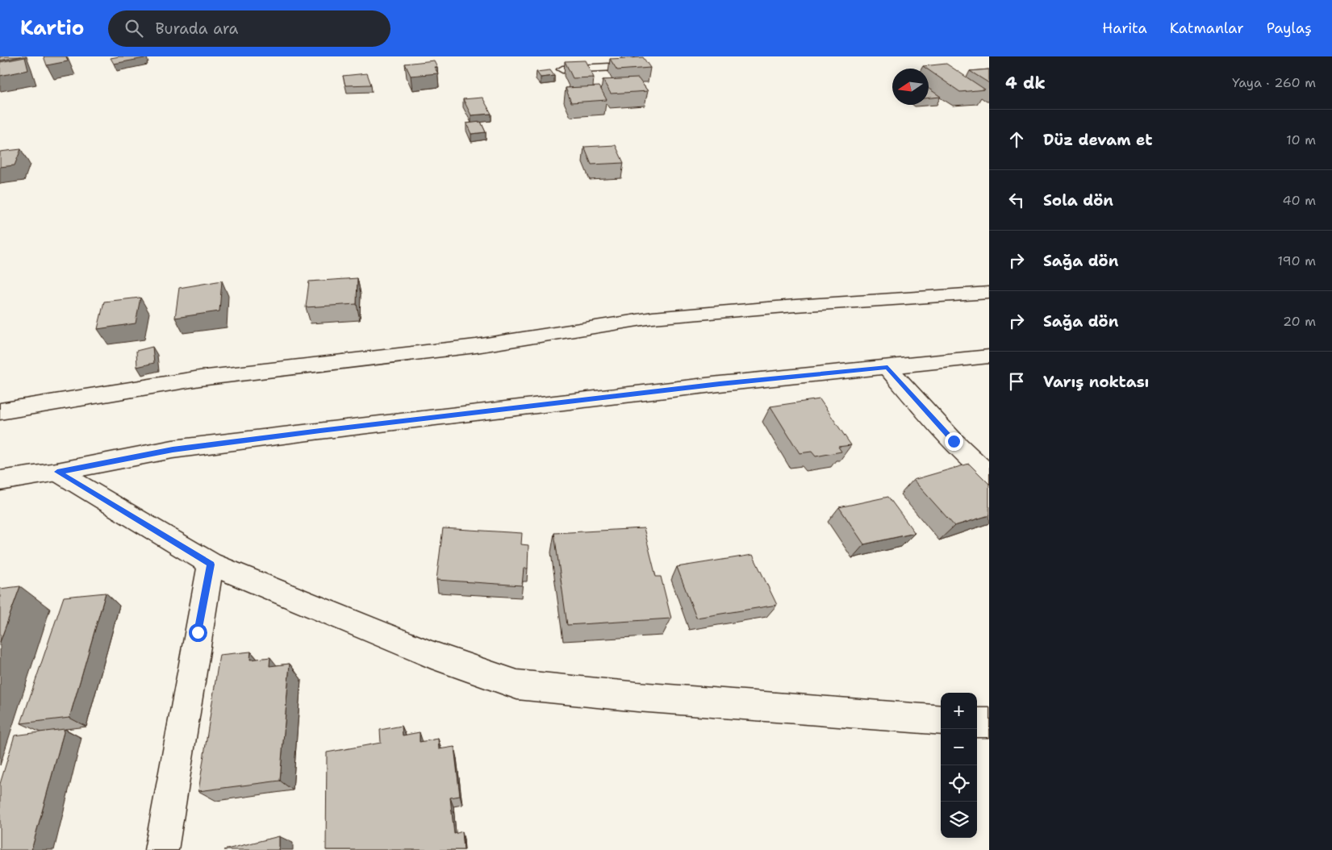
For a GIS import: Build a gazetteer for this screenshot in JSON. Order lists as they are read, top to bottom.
{
  "north": "left",
  "page": {
    "header": "Kartio",
    "search": "Burada ara",
    "nav": ["Harita", "Katmanlar", "Paylaş"],
    "heading": ["4 dk", "Yaya · 260 m"],
    "list": [
      ["Düz devam et", "10 m"],
      ["Sola dön", "40 m"],
      ["Sağa dön", "190 m"],
      ["Sağa dön", "20 m"],
      "Varış noktası"
    ],
    "map_buttons": ["+", "−"]
  }
}
